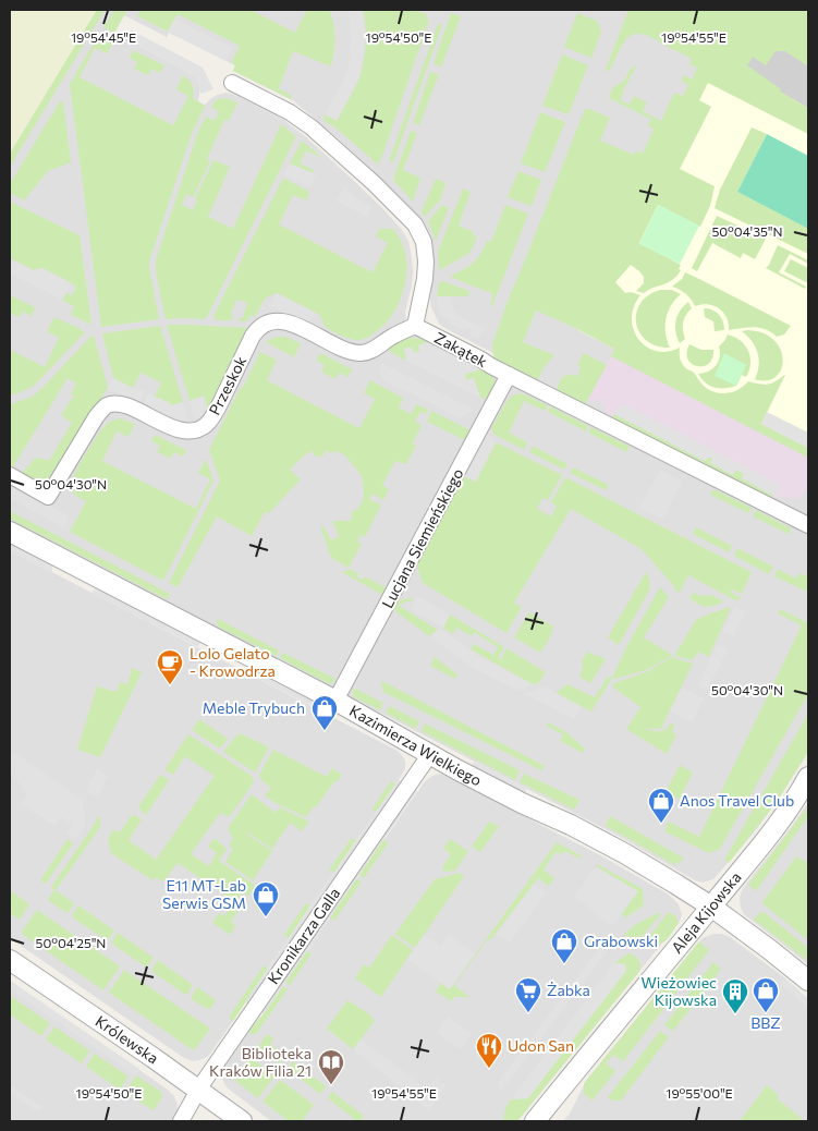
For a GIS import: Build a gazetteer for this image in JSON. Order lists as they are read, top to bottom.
{
  "streets": {
    "street": [
      "Zakątek",
      "Przeskok",
      "Lucjana Siemieńskiego",
      "Kazimierza Wielkiego",
      "Aleja Kijowska",
      "Kronikarza Galla",
      "Królewska"
    ]
  },
  "crossings": [
    ["Zakątek", "Przeskok"],
    ["Zakątek", "Lucjana Siemieńskiego"],
    ["Lucjana Siemieńskiego", "Kazimierza Wielkiego"],
    ["Kazimierza Wielkiego", "Aleja Kijowska"],
    ["Kazimierza Wielkiego", "Kronikarza Galla"],
    ["Kronikarza Galla", "Królewska"]
  ],
  "places": {
    "cafe": ["Lolo Gelato - Krowodrza"],
    "shop": [
      "Meble Trybuch",
      "Anos Travel Club",
      "E11 MT-Lab Serwis GSM",
      "Grabowski",
      "BBZ"
    ],
    "supermarket": ["Żabka"],
    "building": ["Wieżowiec Kijowska"],
    "restaurant": ["Udon San"],
    "library": ["Biblioteka Kraków Filia 21"]
  },
  "coordinates": [
    "19°54'50\"E",
    "19°54'55\"E",
    "19°54'45\"E",
    "50°04'35\"N",
    "50°04'30\"N",
    "50°04'25\"N",
    "19°55'00\"E"
  ]
}
